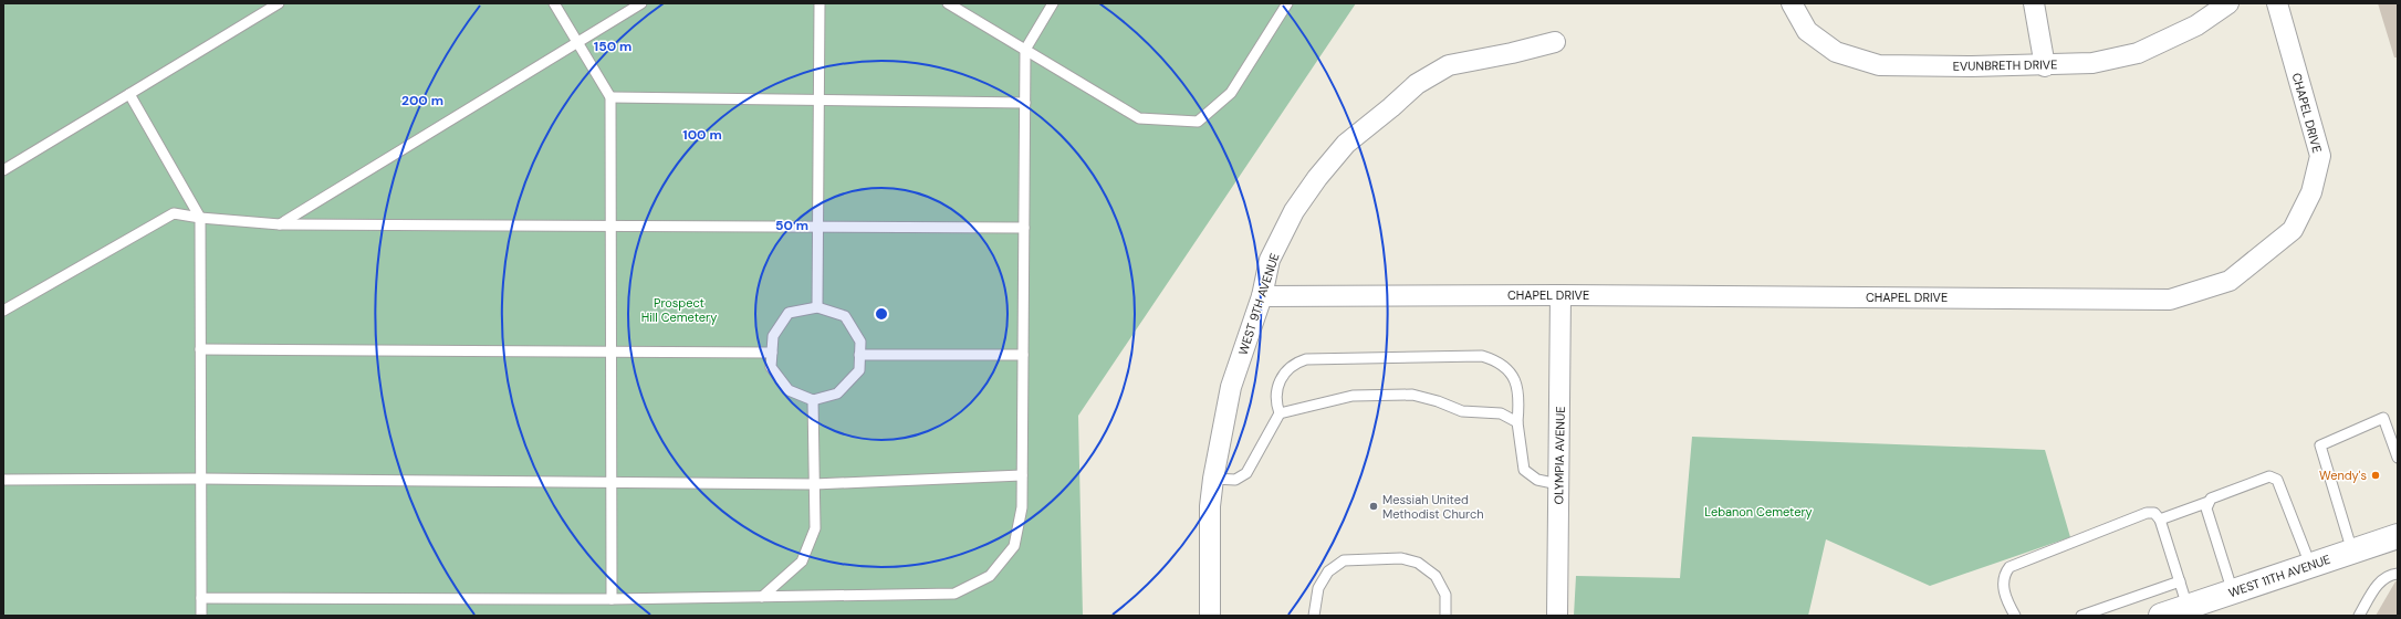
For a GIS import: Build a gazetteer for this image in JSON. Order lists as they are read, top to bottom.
{
  "streets": {
    "street": [
      "EVUNBRETH DRIVE",
      "CHAPEL DRIVE",
      "WEST 9TH AVENUE",
      "OLYMPIA AVENUE",
      "WEST 11TH AVENUE"
    ]
  },
  "crossings": [
    ["CHAPEL DRIVE", "WEST 9TH AVENUE"],
    ["CHAPEL DRIVE", "OLYMPIA AVENUE"]
  ],
  "parks": ["Prospect Hill Cemetery", "Lebanon Cemetery"],
  "places": ["Wendy's", "Messiah United Methodist Church"],
  "rings": [
    "150 m",
    "200 m",
    "100 m",
    "50 m"
  ]
}
